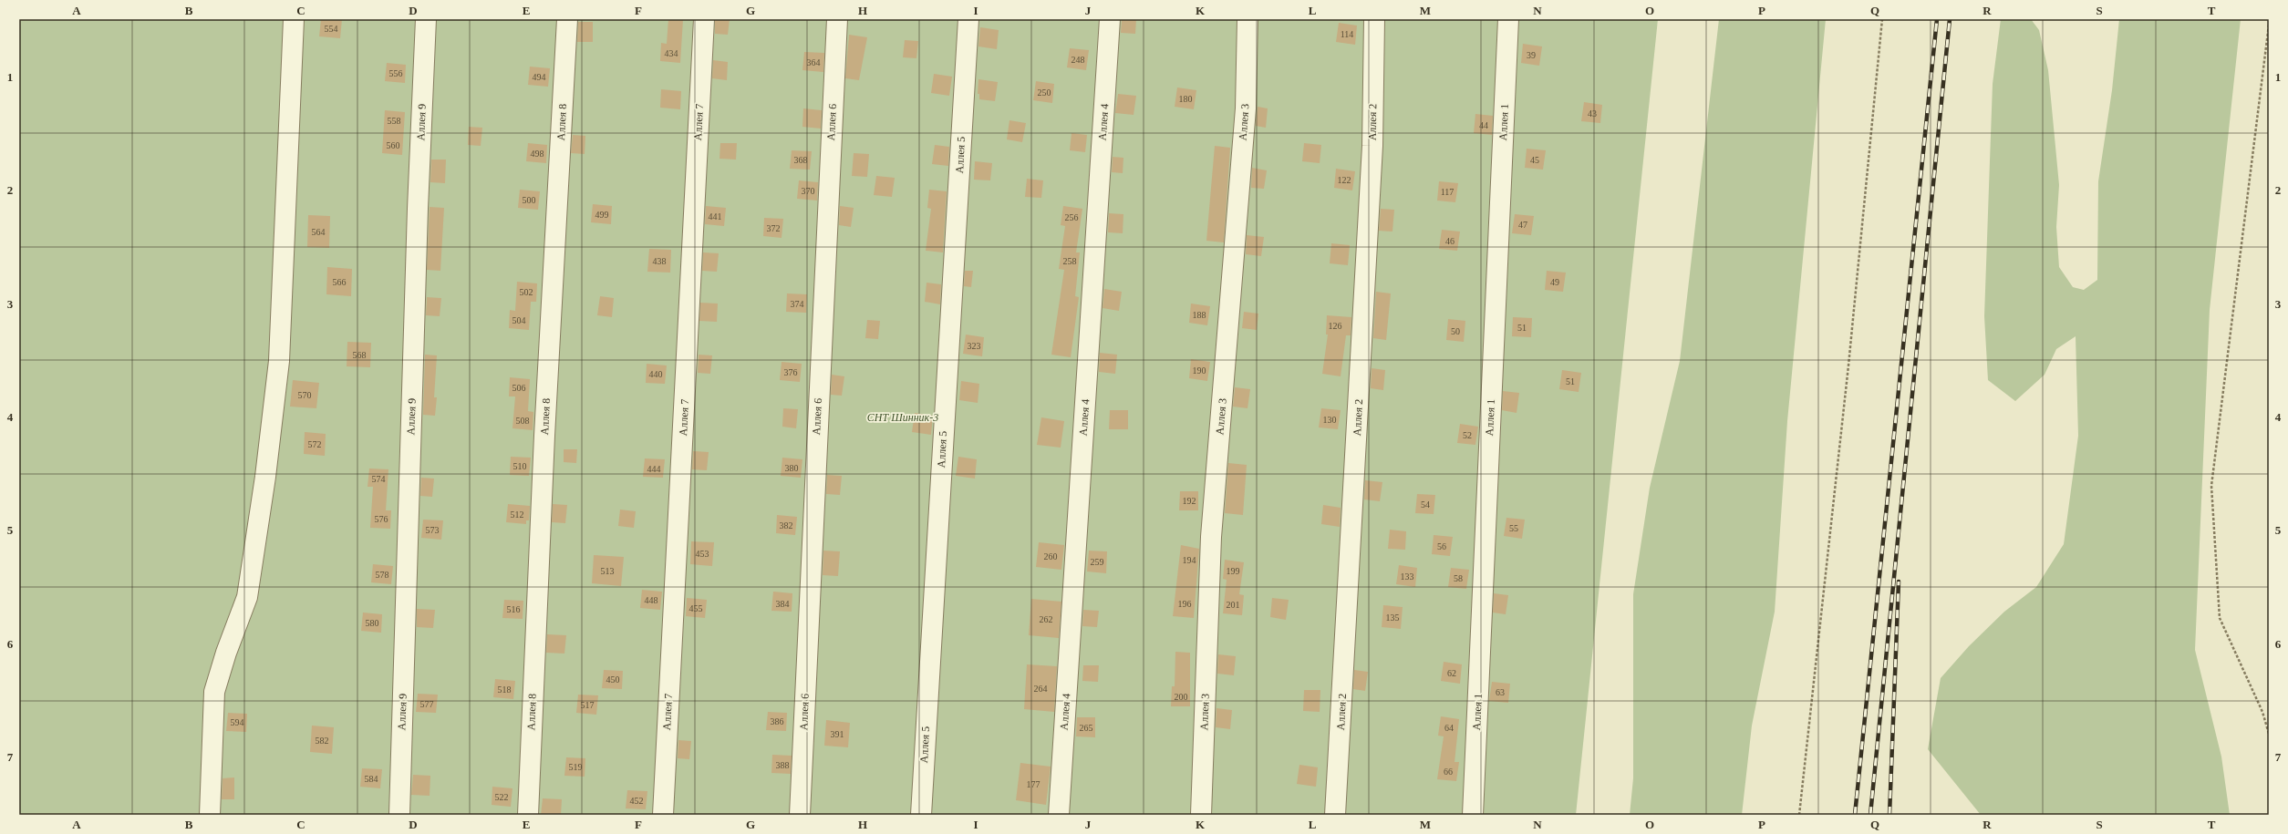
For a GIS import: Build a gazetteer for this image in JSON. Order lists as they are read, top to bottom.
{
  "streets": {
    "lane": [
      "Аллея 9",
      "Аллея 8",
      "Аллея 7",
      "Аллея 6",
      "Аллея 4",
      "Аллея 3",
      "Аллея 2",
      "Аллея 1",
      "Аллея 5"
    ]
  },
  "parks": ["СНТ Шинник-3"],
  "house_numbers": [
    "554",
    "114",
    "434",
    "39",
    "248",
    "364",
    "556",
    "494",
    "250",
    "180",
    "43",
    "558",
    "44",
    "560",
    "498",
    "368",
    "45",
    "122",
    "370",
    "117",
    "500",
    "499",
    "441",
    "256",
    "47",
    "372",
    "564",
    "46",
    "438",
    "258",
    "566",
    "49",
    "502",
    "374",
    "188",
    "504",
    "126",
    "51",
    "50",
    "323",
    "568",
    "190",
    "376",
    "440",
    "51",
    "506",
    "570",
    "130",
    "508",
    "52",
    "572",
    "510",
    "380",
    "444",
    "574",
    "192",
    "54",
    "512",
    "576",
    "382",
    "55",
    "573",
    "56",
    "453",
    "260",
    "194",
    "259",
    "513",
    "199",
    "578",
    "133",
    "58",
    "448",
    "384",
    "196",
    "201",
    "455",
    "516",
    "135",
    "262",
    "580",
    "62",
    "450",
    "264",
    "518",
    "63",
    "200",
    "577",
    "517",
    "386",
    "594",
    "265",
    "64",
    "391",
    "582",
    "388",
    "519",
    "66",
    "584",
    "177",
    "522",
    "452"
  ],
  "grid": {
    "columns": [
      "A",
      "B",
      "C",
      "D",
      "E",
      "F",
      "G",
      "H",
      "I",
      "J",
      "K",
      "L",
      "M",
      "N",
      "O",
      "P",
      "Q",
      "R",
      "S",
      "T"
    ],
    "rows": [
      "1",
      "2",
      "3",
      "4",
      "5",
      "6",
      "7"
    ]
  }
}
